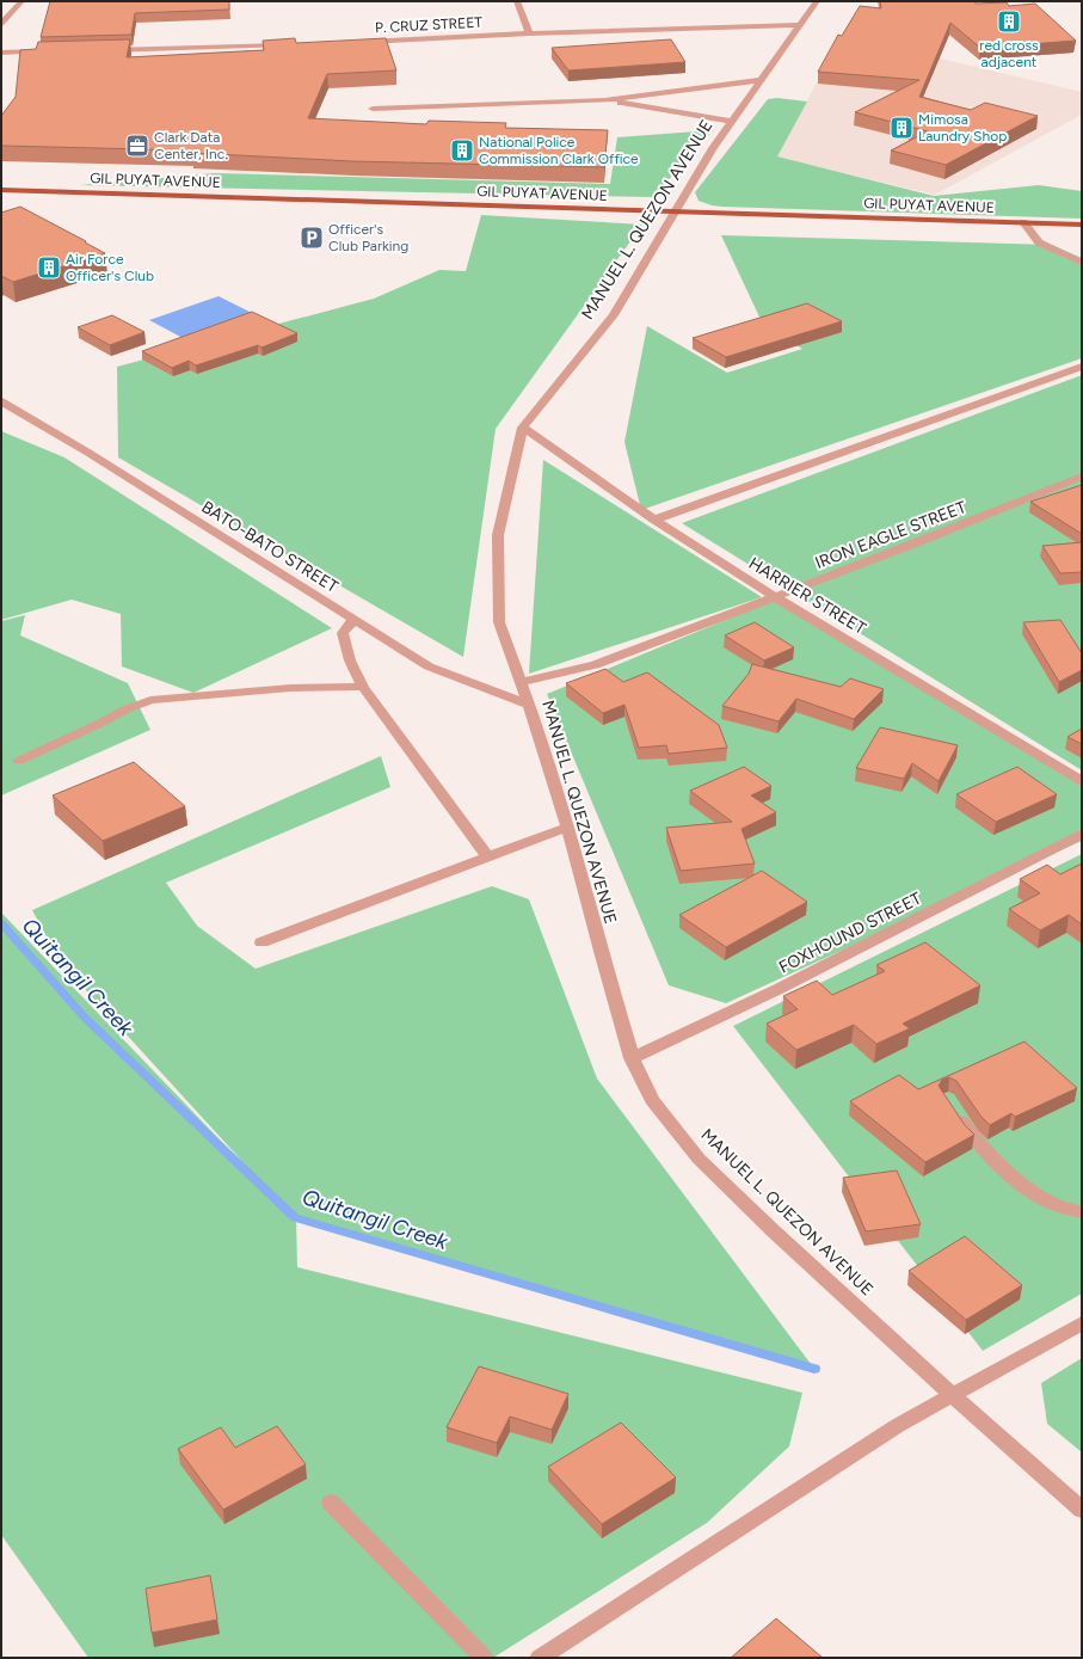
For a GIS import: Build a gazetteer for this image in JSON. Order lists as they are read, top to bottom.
{
  "streets": {
    "main road": ["GIL PUYAT AVENUE"],
    "street": [
      "P. CRUZ STREET",
      "MANUEL L. QUEZON AVENUE",
      "IRON EAGLE STREET",
      "BATO-BATO STREET",
      "HARRIER STREET",
      "FOXHOUND STREET"
    ]
  },
  "crossings": [
    ["P. CRUZ STREET", "MANUEL L. QUEZON AVENUE"],
    ["GIL PUYAT AVENUE", "MANUEL L. QUEZON AVENUE"],
    ["MANUEL L. QUEZON AVENUE", "IRON EAGLE STREET"],
    ["MANUEL L. QUEZON AVENUE", "BATO-BATO STREET"],
    ["MANUEL L. QUEZON AVENUE", "HARRIER STREET"],
    ["MANUEL L. QUEZON AVENUE", "FOXHOUND STREET"],
    ["IRON EAGLE STREET", "HARRIER STREET"]
  ],
  "water": ["Quitangil Creek"],
  "places": {
    "building": [
      "red cross adjacent",
      "Mimosa Laundry Shop",
      "National Police Commission Clark Office",
      "Air Force Officer's Club"
    ],
    "office": ["Clark Data Center, Inc."],
    "parking": ["Officer's Club Parking"]
  }
}
